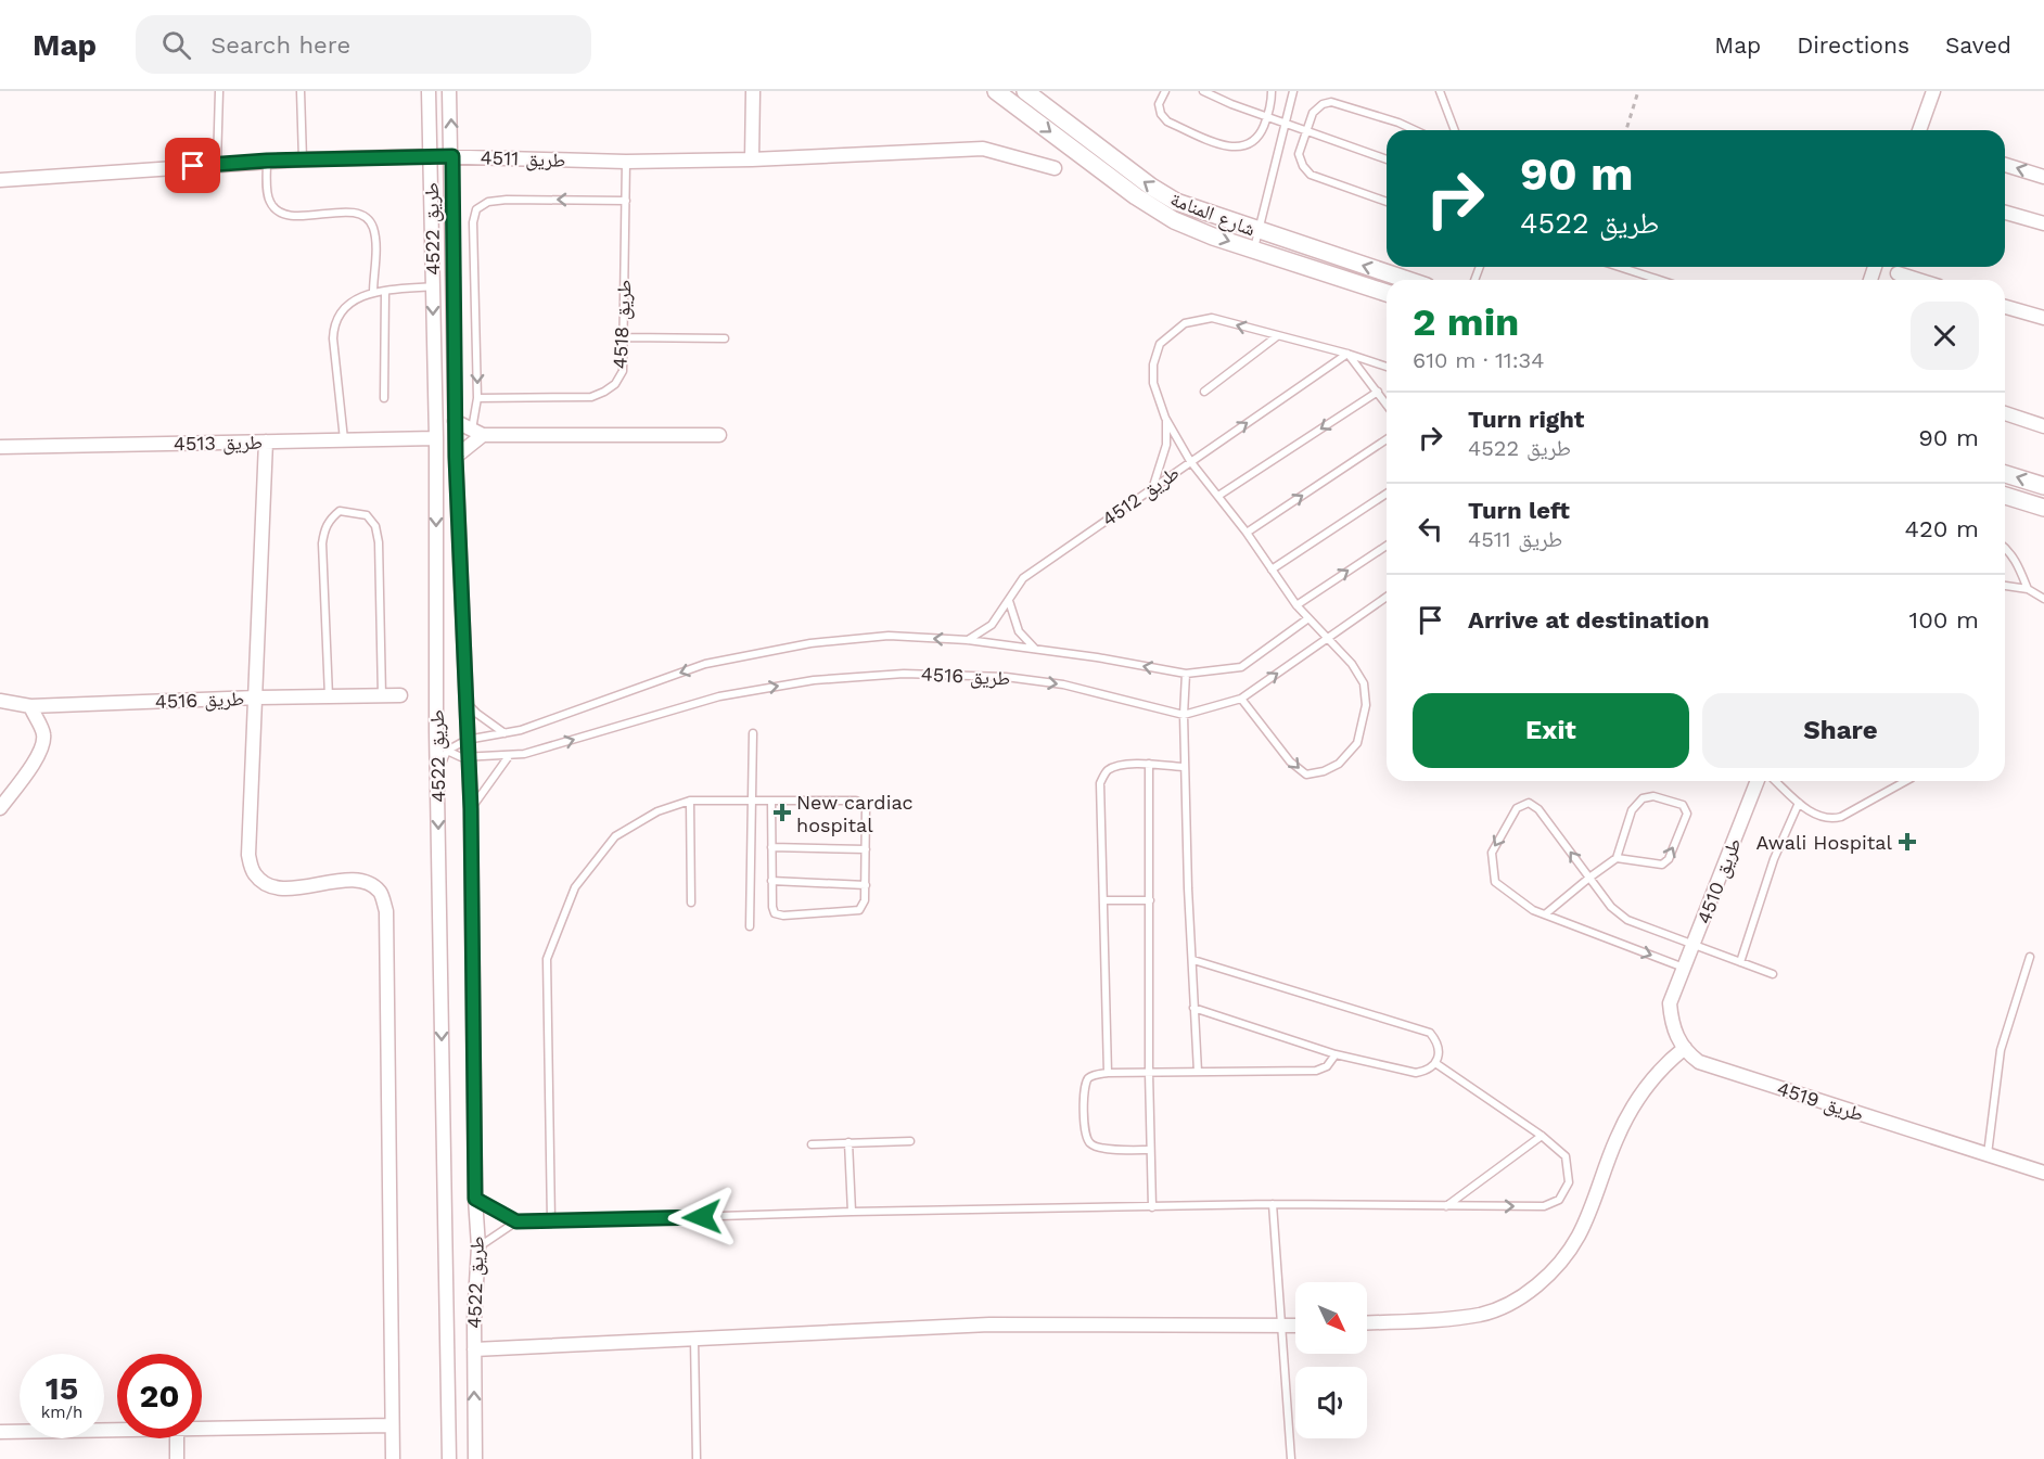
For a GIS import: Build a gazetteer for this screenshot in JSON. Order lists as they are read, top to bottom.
{
  "streets": {
    "street": [
      "طريق 4511",
      "شارع المنامة",
      "طريق 4522",
      "طريق 4513",
      "طريق 4516",
      "طريق 4510",
      "طريق 4519"
    ],
    "lane": ["طريق 4518", "طريق 4512"]
  },
  "crossings": [
    ["طريق 4511", "طريق 4522"],
    ["طريق 4511", "طريق 4518"],
    ["طريق 4522", "طريق 4513"],
    ["طريق 4522", "طريق 4516"],
    ["طريق 4512", "طريق 4516"],
    ["طريق 4510", "طريق 4519"]
  ],
  "places": {
    "health": ["New cardiac hospital", "Awali Hospital"]
  },
  "north": "bottom right",
  "page": {
    "header": "Map",
    "search": "Search here",
    "nav": ["Map", "Directions", "Saved"],
    "turn": ["90 m", "طريق 4522"],
    "heading": ["2 min", "610 m · 11:34"],
    "list": [
      {
        "name": "Turn right",
        "note": "طريق 4522",
        "value": "90 m"
      },
      {
        "name": "Turn left",
        "note": "طريق 4511",
        "value": "420 m"
      },
      {
        "name": "Arrive at destination",
        "value": "100 m"
      }
    ],
    "buttons": ["Exit", "Share"],
    "speed": "15 km/h",
    "limit": "20"
  }
}
